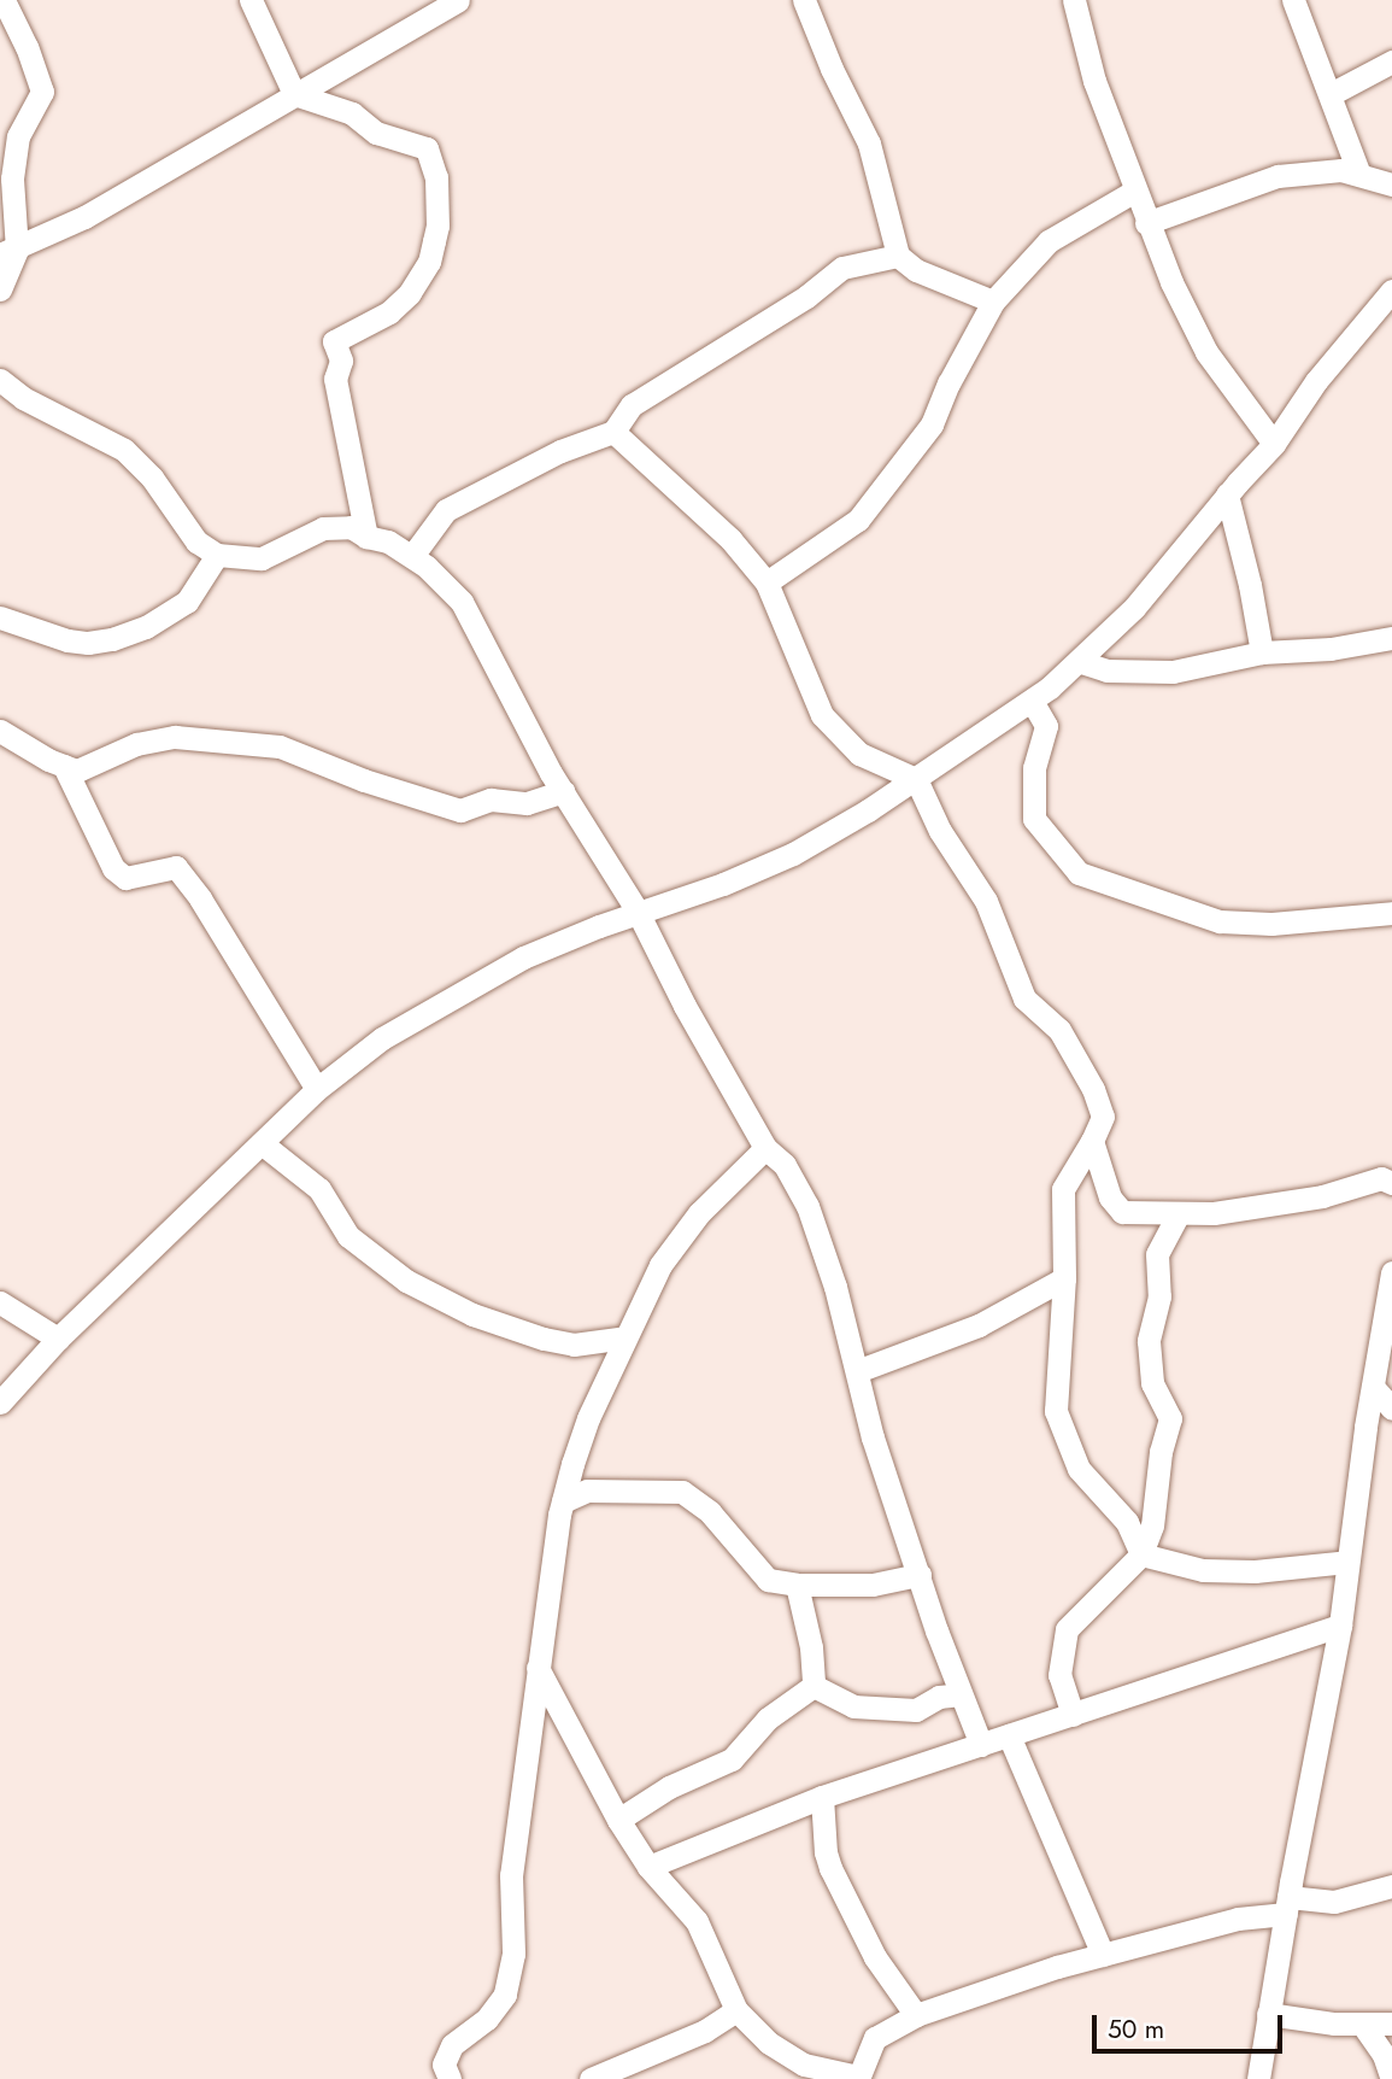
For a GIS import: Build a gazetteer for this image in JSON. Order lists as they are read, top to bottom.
{
  "scale_bar": "50 m"
}
